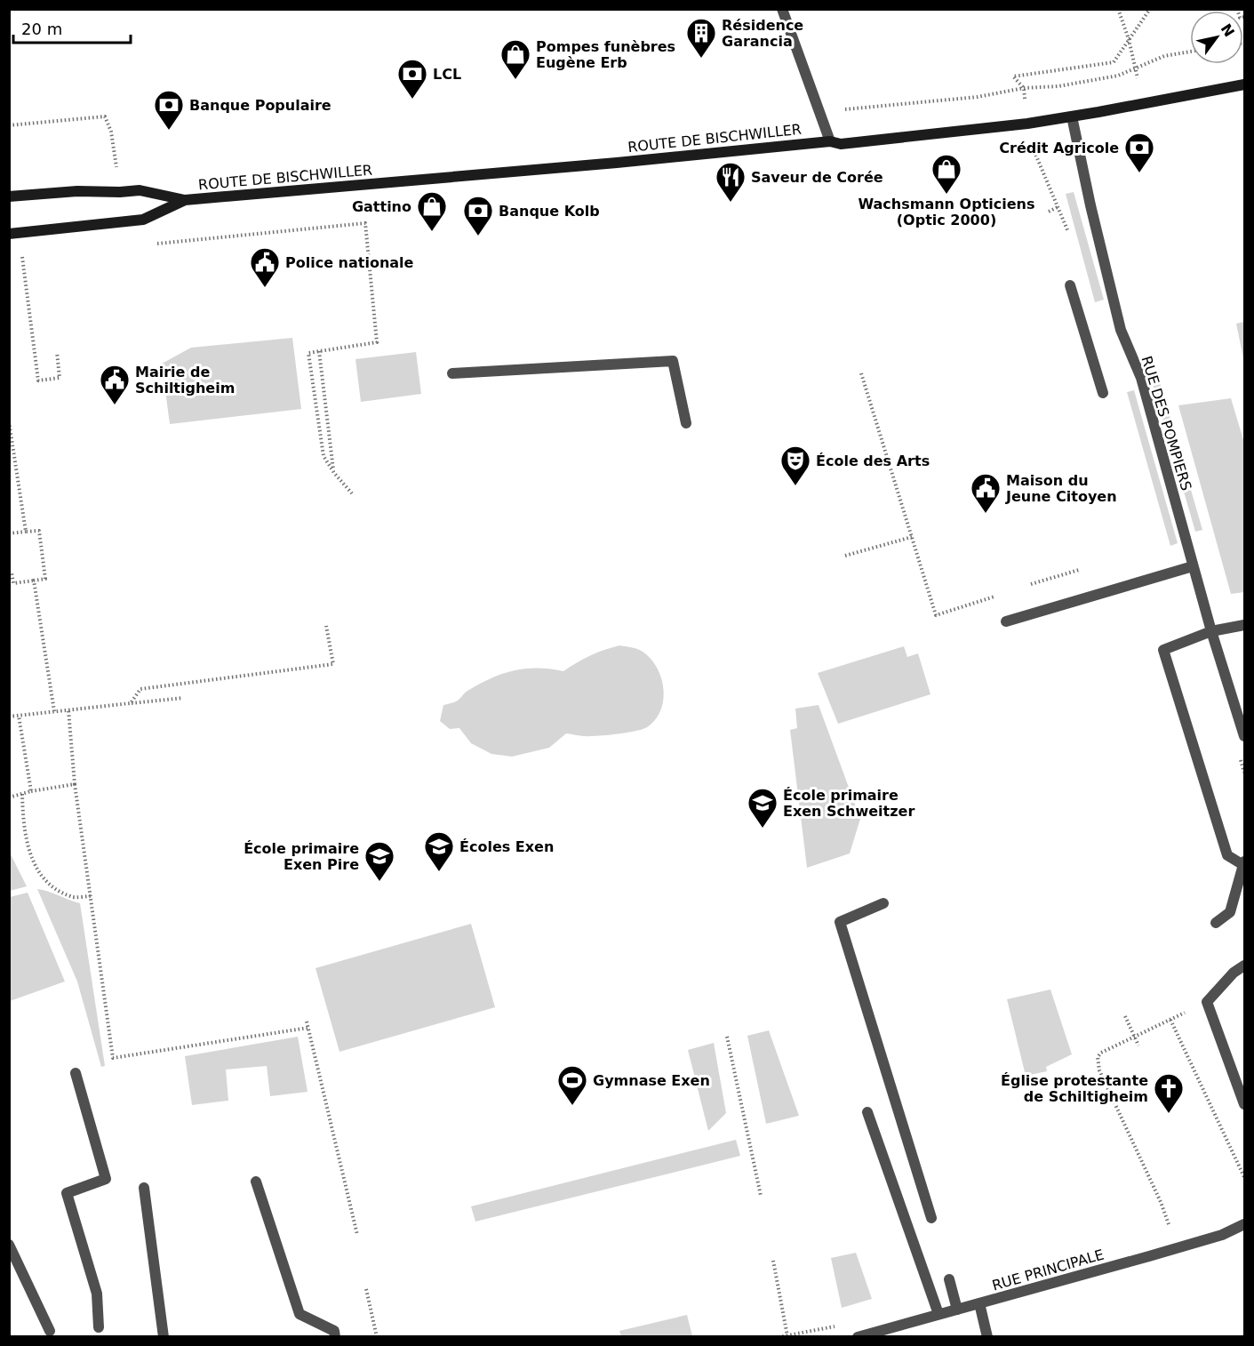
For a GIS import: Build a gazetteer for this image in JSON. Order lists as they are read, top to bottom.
{
  "streets": {
    "main road": ["ROUTE DE BISCHWILLER"],
    "street": ["RUE DES POMPIERS", "RUE PRINCIPALE"]
  },
  "crossings": [
    ["ROUTE DE BISCHWILLER", "RUE DES POMPIERS"]
  ],
  "places": {
    "building": ["Résidence Garancia"],
    "shop": ["Pompes funèbres Eugène Erb", "Wachsmann Opticiens (Optic 2000)", "Gattino"],
    "bank": [
      "LCL",
      "Banque Populaire",
      "Crédit Agricole",
      "Banque Kolb"
    ],
    "restaurant": ["Saveur de Corée"],
    "public building": ["Police nationale", "Mairie de Schiltigheim", "Maison du Jeune Citoyen"],
    "theatre": ["École des Arts"],
    "school or university": ["École primaire Exen Schweitzer", "Écoles Exen", "École primaire Exen Pire"],
    "sports": ["Gymnase Exen"],
    "church": ["Église protestante de Schiltigheim"]
  },
  "scale_bar": "20 m",
  "north": "top right"
}
